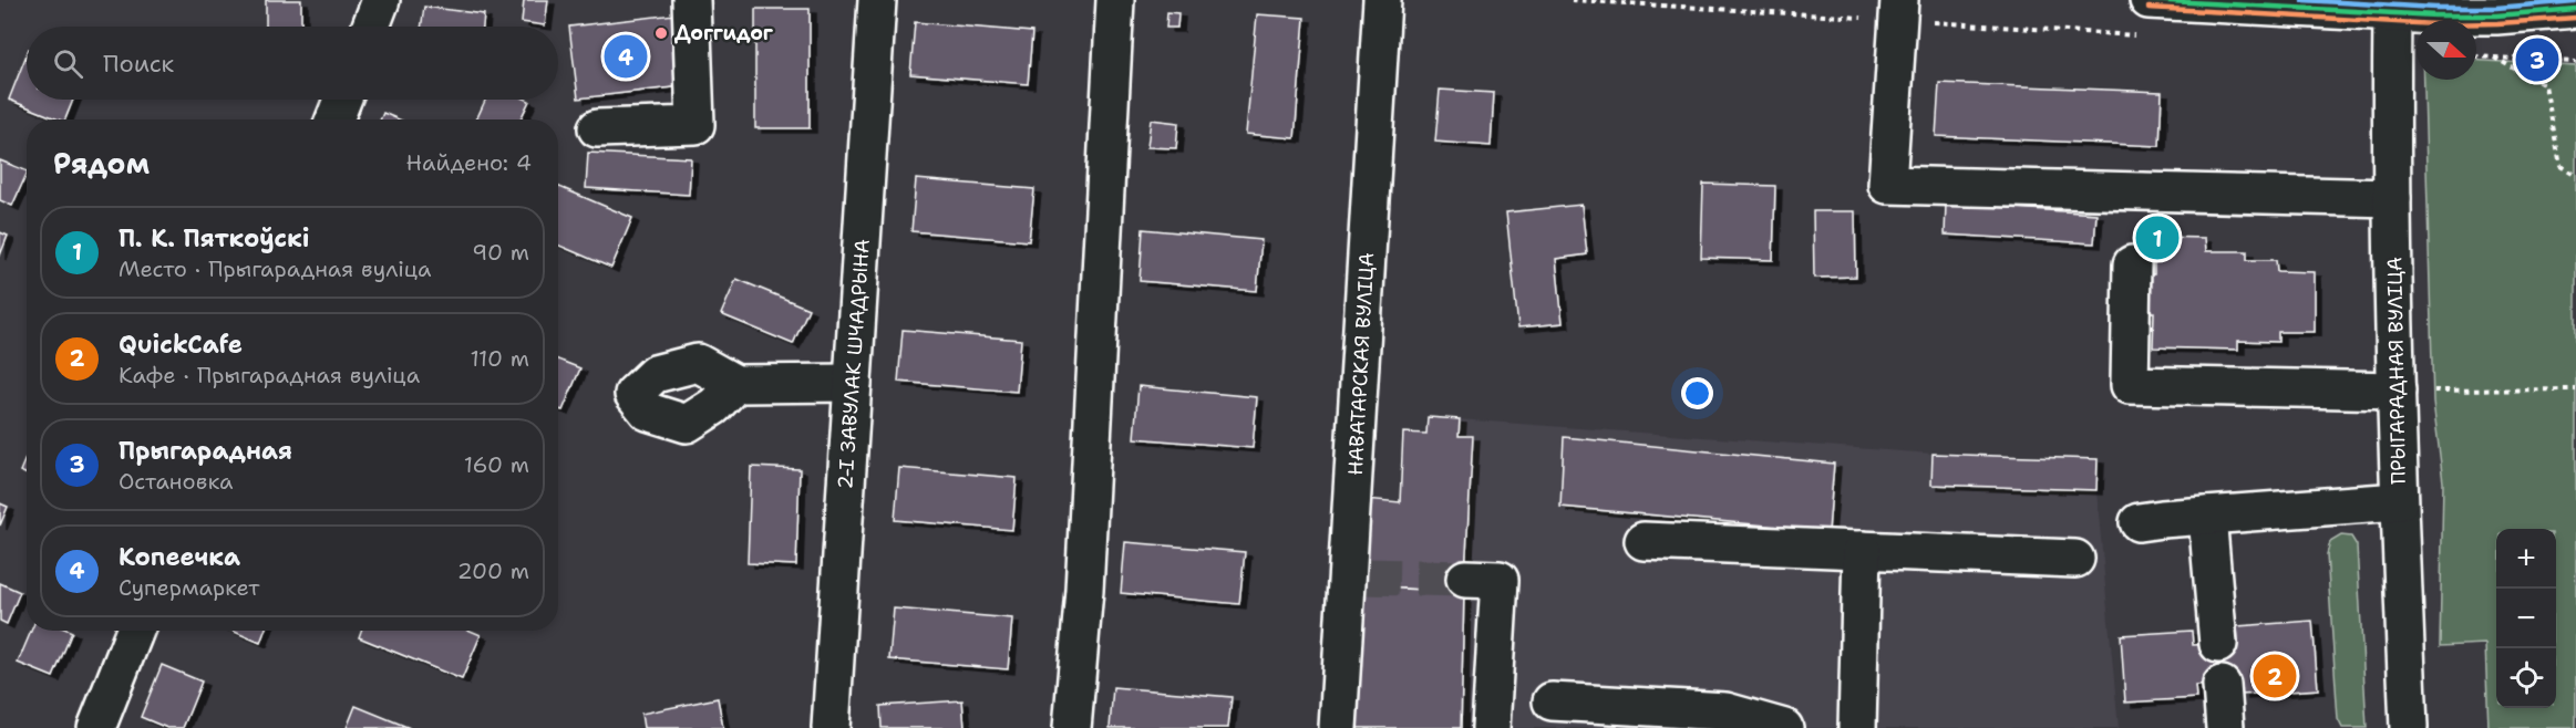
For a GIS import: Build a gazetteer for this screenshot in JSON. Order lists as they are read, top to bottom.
{
  "streets": {
    "street": ["2-І ЗАВУЛАК ШЧАДРЫНА", "НАВАТАРСКАЯ ВУЛІЦА", "ПРЫГАРАДНАЯ ВУЛІЦА"]
  },
  "places": ["Доггидог"],
  "north": "right",
  "page": {
    "search": "Поиск",
    "pins": [
      "4",
      "3",
      "1",
      "2"
    ],
    "heading": ["Рядом", "Найдено: 4"],
    "list": [
      {
        "mark": "1",
        "name": "П. К. Пяткоўскі",
        "note": "Место · Прыгарадная вуліца",
        "value": "90 m"
      },
      {
        "mark": "2",
        "name": "QuickCafe",
        "note": "Кафе · Прыгарадная вуліца",
        "value": "110 m"
      },
      {
        "mark": "3",
        "name": "Прыгарадная",
        "note": "Остановка",
        "value": "160 m"
      },
      {
        "mark": "4",
        "name": "Копеечка",
        "note": "Супермаркет",
        "value": "200 m"
      }
    ],
    "map_buttons": ["+", "−"]
  }
}
